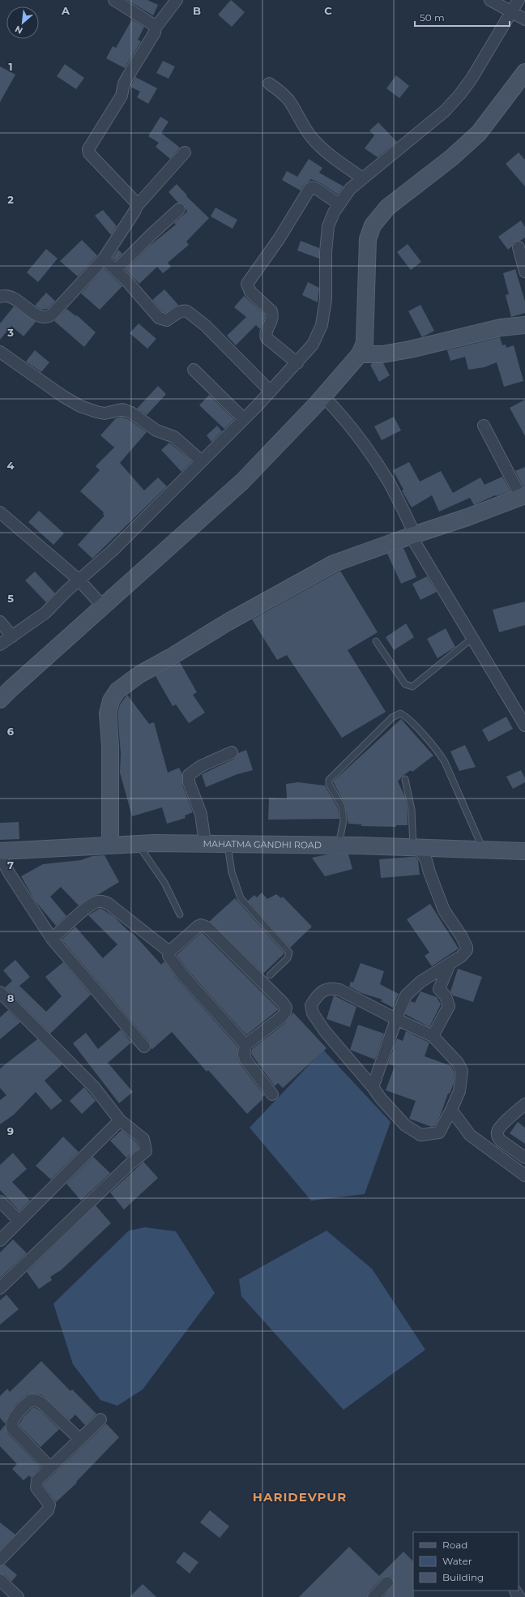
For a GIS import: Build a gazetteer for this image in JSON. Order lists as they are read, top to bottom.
{
  "streets": {
    "main road": ["MAHATMA GANDHI ROAD"]
  },
  "districts": ["HARIDEVPUR"],
  "legend": ["Road", "Water", "Building"],
  "scale_bar": "50 m",
  "north": "bottom left",
  "grid": {
    "columns": ["A", "B", "C"],
    "rows": [
      "1",
      "2",
      "3",
      "4",
      "5",
      "6",
      "7",
      "8",
      "9"
    ]
  }
}
